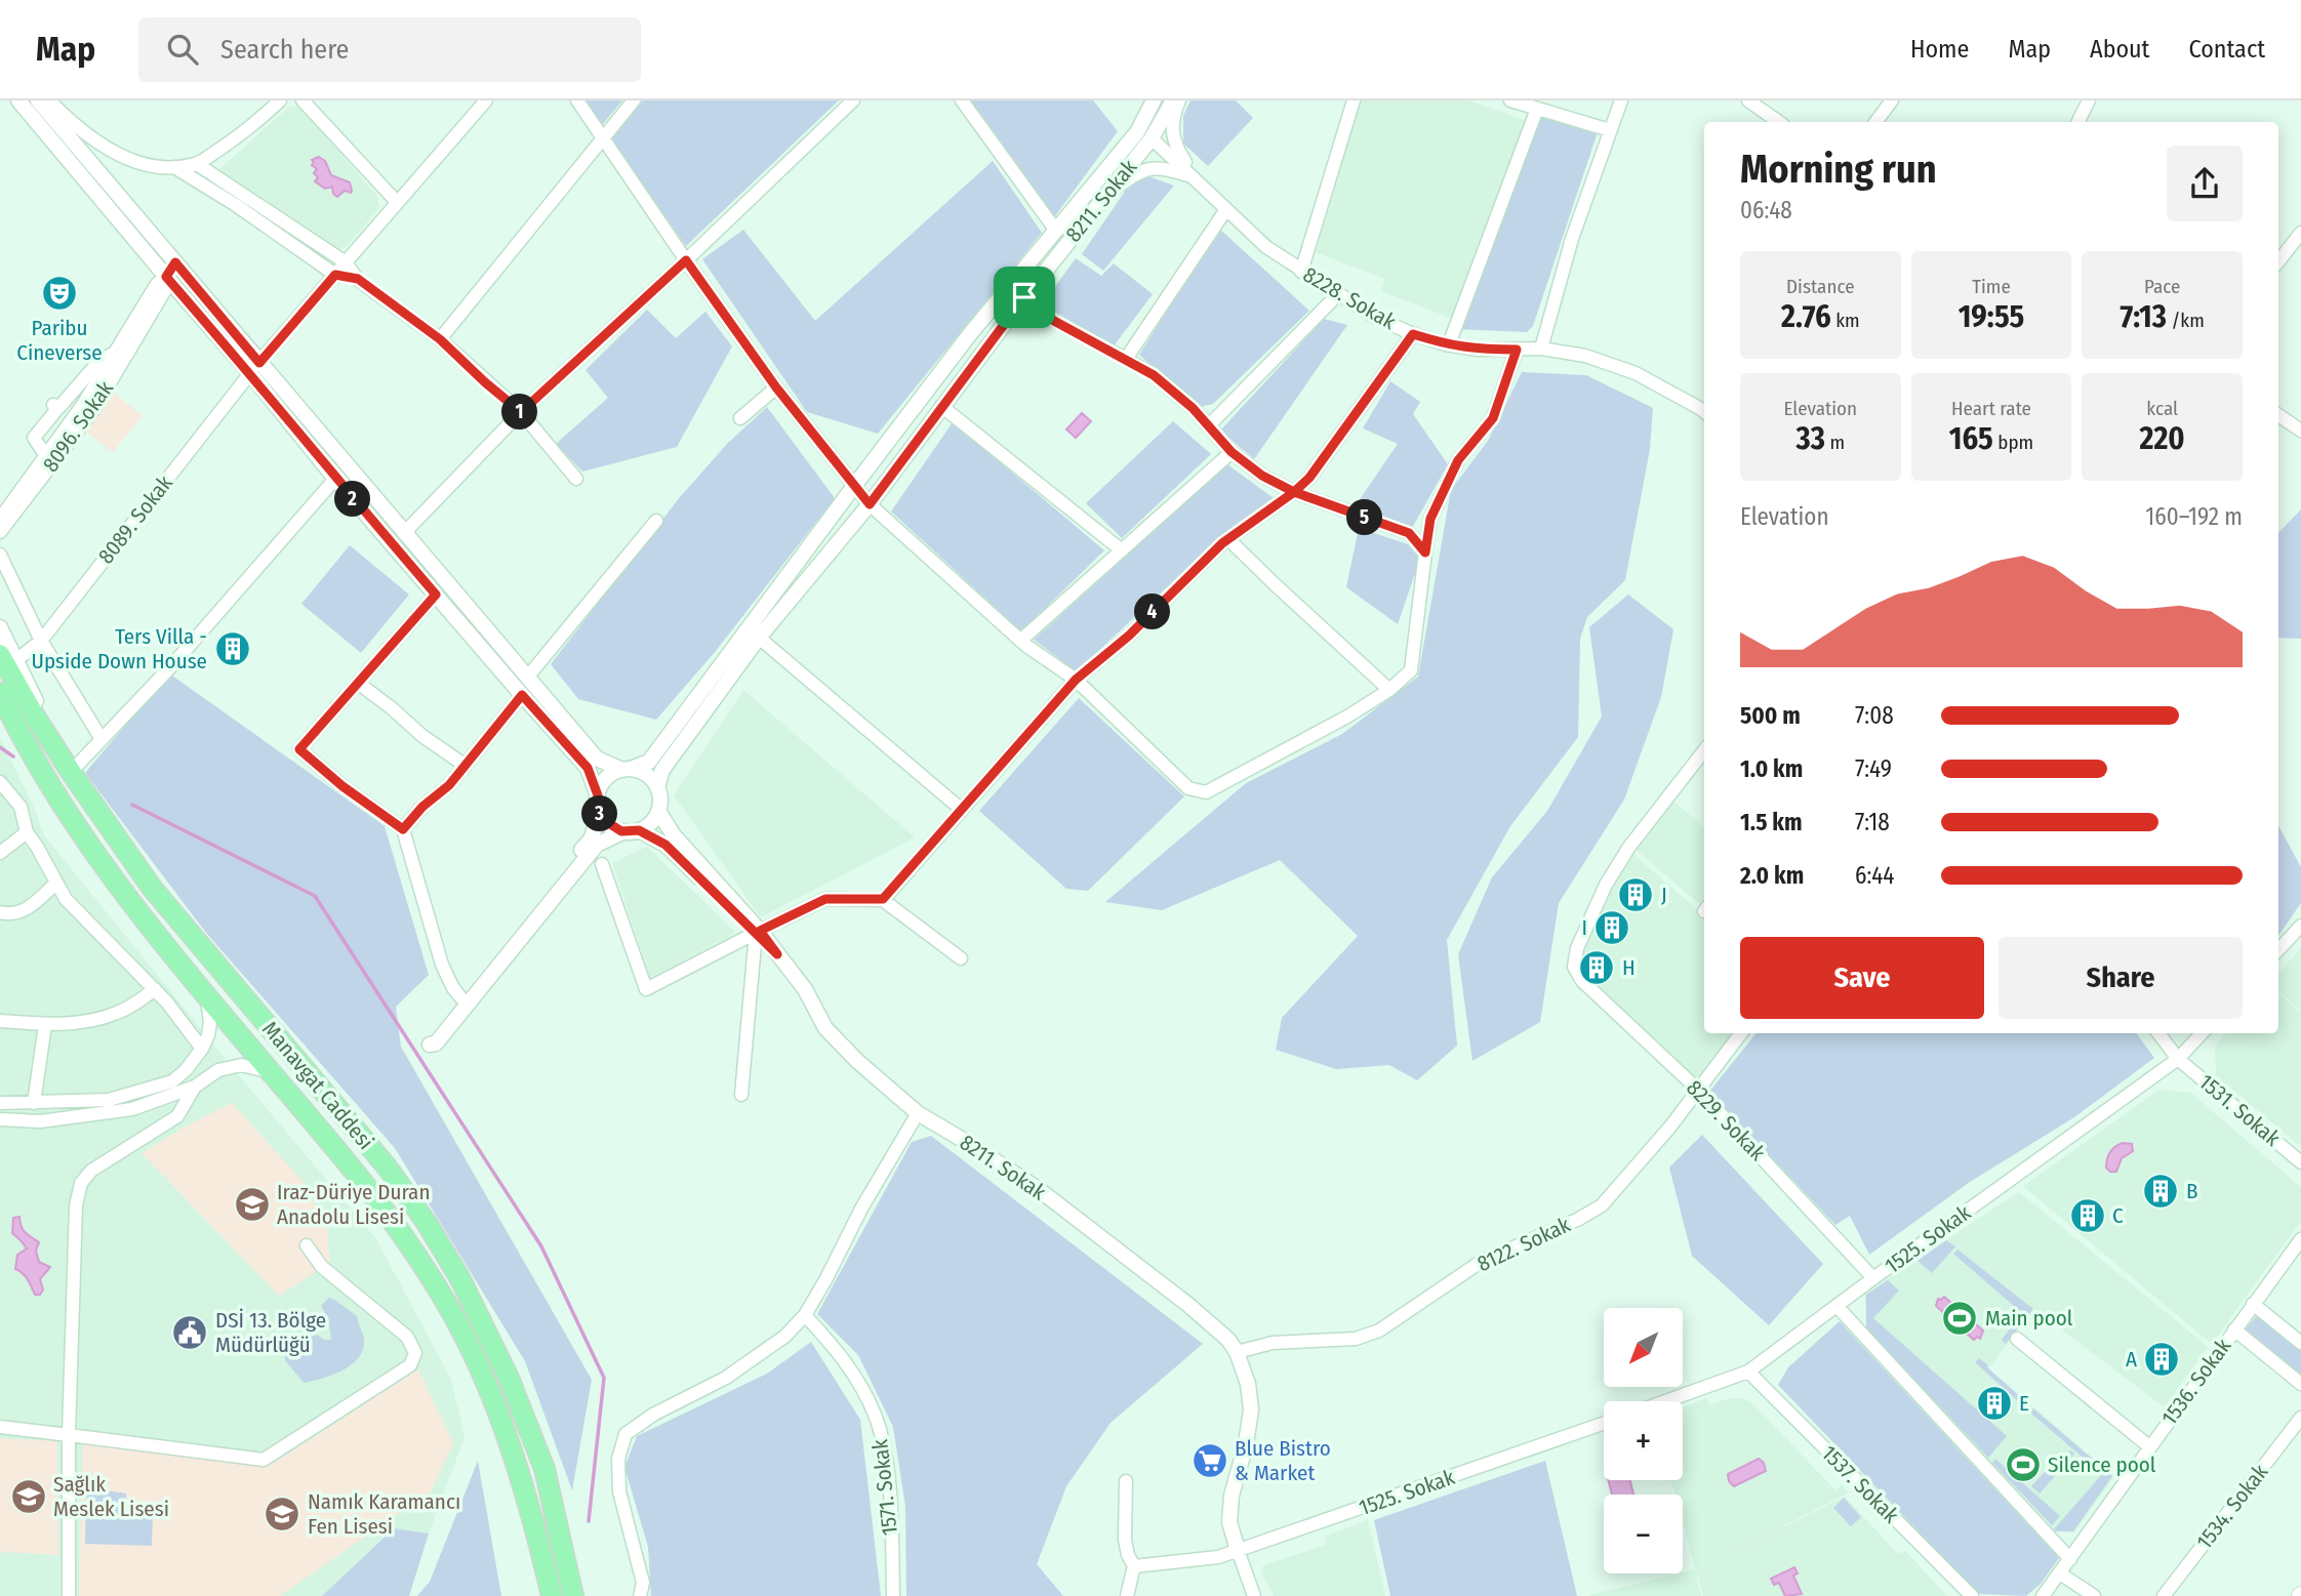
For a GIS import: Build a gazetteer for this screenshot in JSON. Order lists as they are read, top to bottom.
{
  "streets": {
    "highway": ["Manavgat Caddesi"],
    "street": [
      "8211. Sokak",
      "8228. Sokak",
      "8096. Sokak",
      "8089. Sokak",
      "1531. Sokak",
      "8229. Sokak",
      "1525. Sokak",
      "8122. Sokak",
      "1536. Sokak",
      "1537. Sokak",
      "1571. Sokak",
      "1534. Sokak"
    ]
  },
  "crossings": [
    ["8211. Sokak", "8228. Sokak"],
    ["8211. Sokak", "1525. Sokak"],
    ["8211. Sokak", "8122. Sokak"],
    ["8089. Sokak", "Manavgat Caddesi"],
    ["1531. Sokak", "1525. Sokak"],
    ["8229. Sokak", "1525. Sokak"],
    ["8229. Sokak", "8122. Sokak"],
    ["1525. Sokak", "1537. Sokak"]
  ],
  "places": {
    "theatre": ["Paribu Cineverse"],
    "building": [
      "Ters Villa - Upside Down House",
      "J",
      "I",
      "H",
      "B",
      "C",
      "A",
      "E"
    ],
    "school or university": ["Iraz-Düriye Duran Anadolu Lisesi", "Sağlık Meslek Lisesi", "Namık Karamancı Fen Lisesi"],
    "sports": ["Main pool", "Silence pool"],
    "public building": ["DSİ 13. Bölge Müdürlüğü"],
    "supermarket": ["Blue Bistro & Market"]
  },
  "north": "bottom left",
  "page": {
    "header": "Map",
    "search": "Search here",
    "nav": [
      "Home",
      "Map",
      "About",
      "Contact"
    ],
    "heading": ["Morning run", "06:48"],
    "stats": [
      ["Distance", "2.76 km"],
      ["Time", "19:55"],
      ["Pace", "7:13 /km"],
      ["Elevation", "33 m"],
      ["Heart rate", "165 bpm"],
      ["kcal", "220"]
    ],
    "pins": [
      "1",
      "2",
      "5",
      "4",
      "3"
    ],
    "chart": ["Elevation", "160–192 m"],
    "list": [
      {
        "name": "500 m",
        "note": "7:08"
      },
      {
        "name": "1.0 km",
        "note": "7:49"
      },
      {
        "name": "1.5 km",
        "note": "7:18"
      },
      {
        "name": "2.0 km",
        "note": "6:44"
      }
    ],
    "buttons": ["Save", "Share"],
    "map_buttons": ["+", "−"]
  }
}
